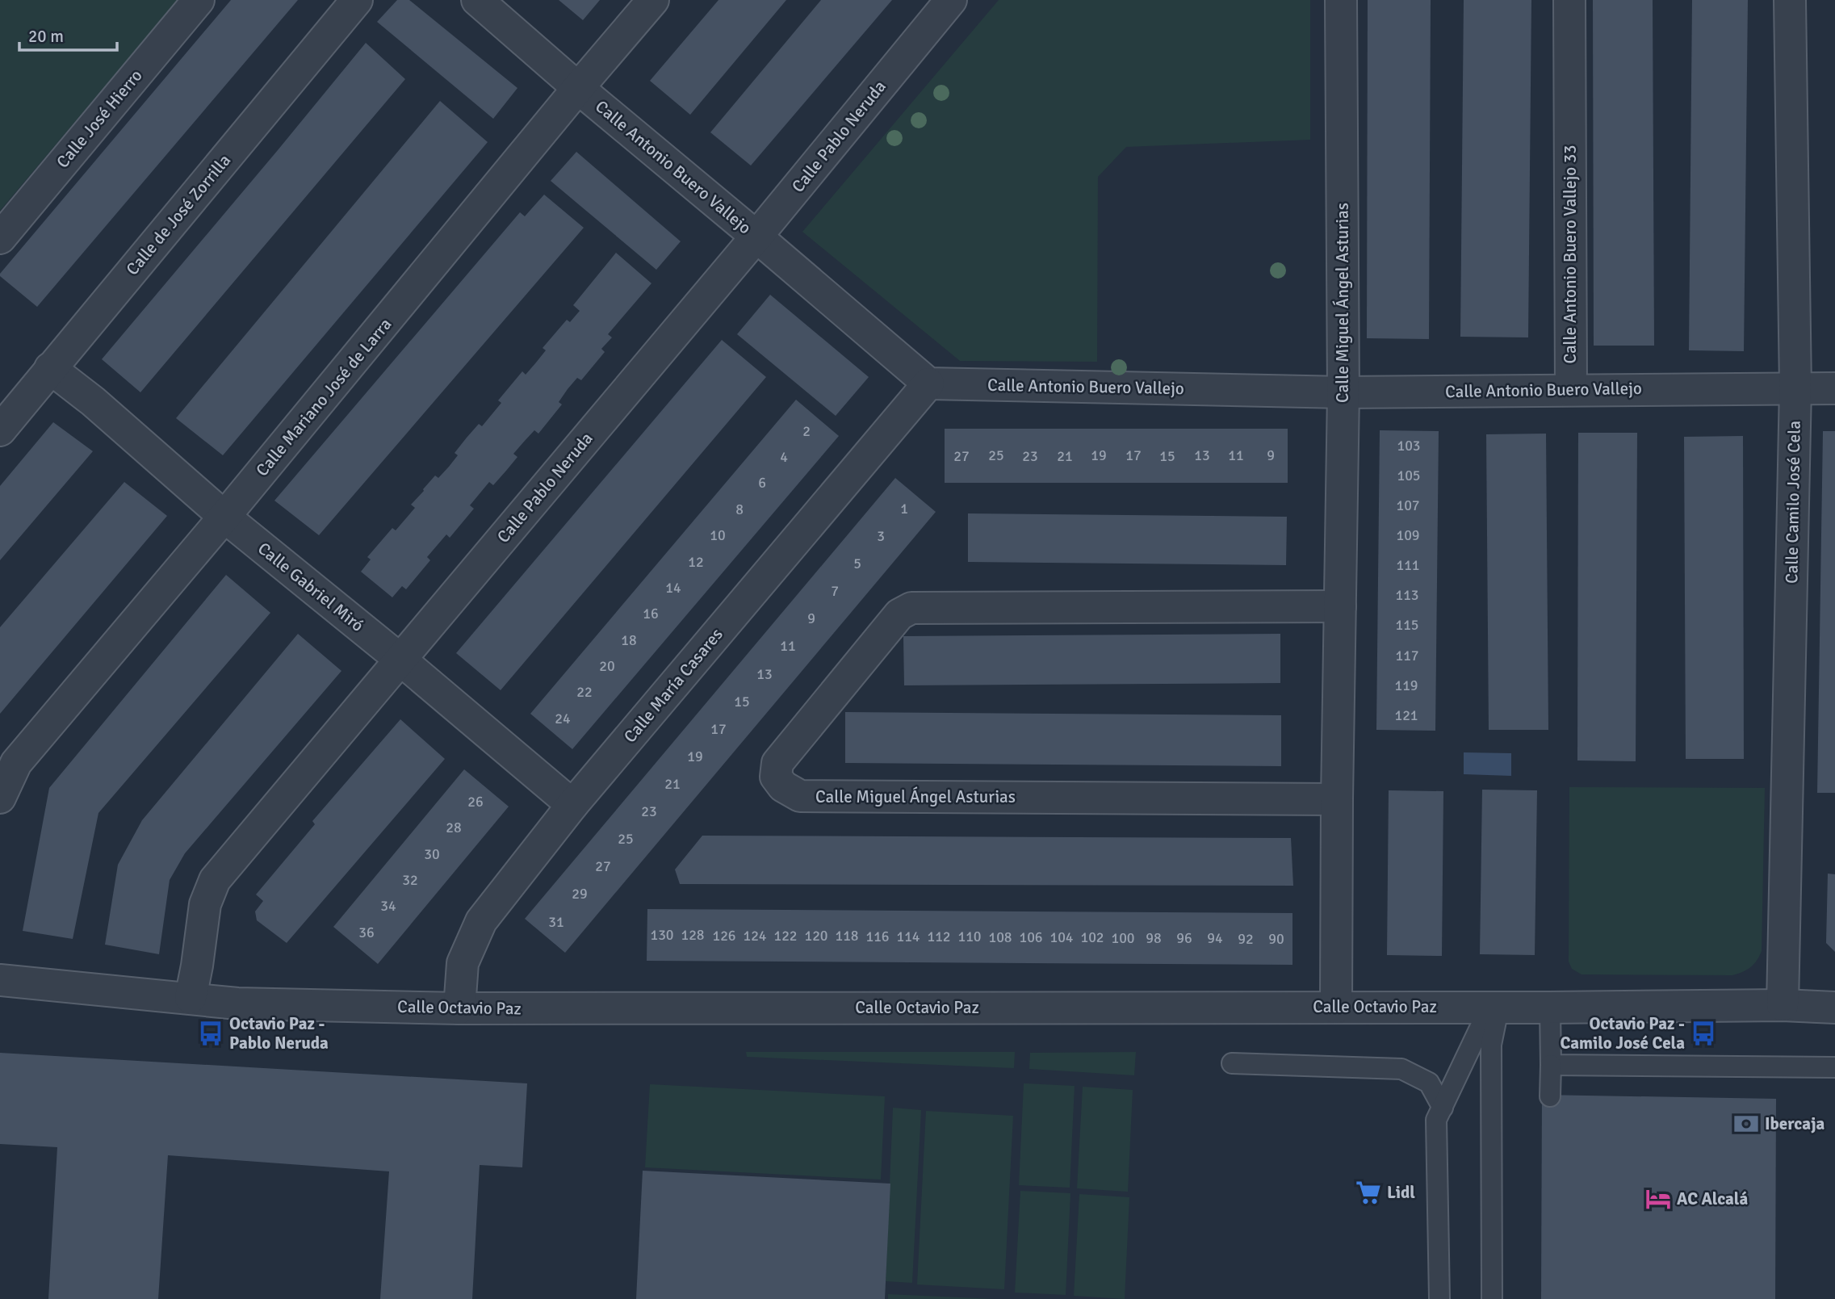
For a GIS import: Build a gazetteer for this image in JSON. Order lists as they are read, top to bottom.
{
  "streets": {
    "street": [
      "Calle José Hierro",
      "Calle Pablo Neruda",
      "Calle Antonio Buero Vallejo",
      "Calle de José Zorrilla",
      "Calle Antonio Buero Vallejo 33",
      "Calle Miguel Ángel Asturias",
      "Calle Mariano José de Larra",
      "Calle Camilo José Cela",
      "Calle Gabriel Miró",
      "Calle María Casares",
      "Calle Octavio Paz"
    ]
  },
  "crossings": [
    ["Calle Pablo Neruda", "Calle Antonio Buero Vallejo"],
    ["Calle Pablo Neruda", "Calle Gabriel Miró"],
    ["Calle Pablo Neruda", "Calle Octavio Paz"],
    ["Calle Antonio Buero Vallejo", "Calle Antonio Buero Vallejo 33"],
    ["Calle Antonio Buero Vallejo", "Calle Miguel Ángel Asturias"],
    ["Calle Antonio Buero Vallejo", "Calle Mariano José de Larra"],
    ["Calle Antonio Buero Vallejo", "Calle Camilo José Cela"],
    ["Calle Antonio Buero Vallejo", "Calle María Casares"],
    ["Calle de José Zorrilla", "Calle Gabriel Miró"],
    ["Calle Miguel Ángel Asturias", "Calle Octavio Paz"],
    ["Calle Mariano José de Larra", "Calle Gabriel Miró"],
    ["Calle Camilo José Cela", "Calle Octavio Paz"],
    ["Calle Gabriel Miró", "Calle María Casares"],
    ["Calle María Casares", "Calle Octavio Paz"]
  ],
  "places": {
    "bus stop": ["Octavio Paz - Pablo Neruda", "Octavio Paz - Camilo José Cela"],
    "bank": ["Ibercaja"],
    "supermarket": ["Lidl"],
    "hotel": ["AC Alcalá"]
  },
  "house_numbers": [
    "2",
    "103",
    "25",
    "19",
    "17",
    "13",
    "11",
    "9",
    "27",
    "23",
    "21",
    "15",
    "4",
    "105",
    "6",
    "107",
    "1",
    "8",
    "10",
    "109",
    "3",
    "12",
    "5",
    "111",
    "14",
    "7",
    "113",
    "16",
    "9",
    "115",
    "18",
    "11",
    "117",
    "20",
    "13",
    "119",
    "22",
    "15",
    "121",
    "24",
    "17",
    "19",
    "21",
    "26",
    "23",
    "28",
    "25",
    "30",
    "27",
    "32",
    "29",
    "34",
    "31",
    "36",
    "130",
    "128",
    "126",
    "124",
    "122",
    "120",
    "118",
    "116",
    "114",
    "112",
    "110",
    "108",
    "106",
    "104",
    "102",
    "100",
    "98",
    "96",
    "94",
    "92",
    "90"
  ],
  "scale_bar": "20 m"
}
